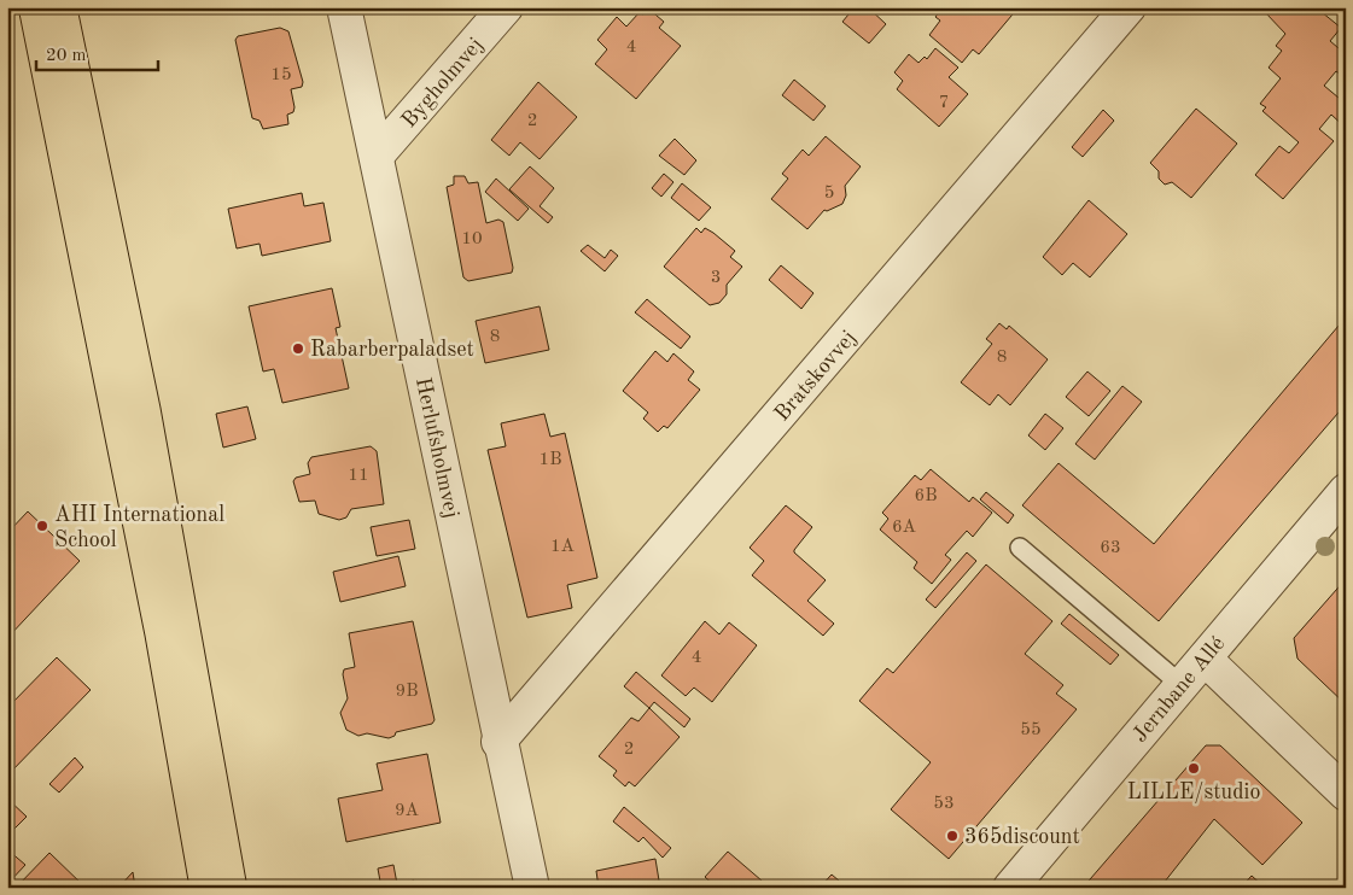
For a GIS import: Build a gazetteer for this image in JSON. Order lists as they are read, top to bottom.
{
  "streets": {
    "street": [
      "Bygholmvej",
      "Bratskovvej",
      "Herlufsholmvej",
      "Jernbane Allé"
    ]
  },
  "crossings": [
    ["Bygholmvej", "Herlufsholmvej"],
    ["Bratskovvej", "Herlufsholmvej"]
  ],
  "places": [
    "Rabarberpaladset",
    "AHI International School",
    "LILLE/studio",
    "365discount"
  ],
  "house_numbers": [
    "4",
    "15",
    "7",
    "2",
    "5",
    "10",
    "3",
    "8",
    "8",
    "1B",
    "11",
    "6B",
    "6A",
    "1A",
    "63",
    "4",
    "9B",
    "55",
    "2",
    "53",
    "9A"
  ],
  "scale_bar": "20 m"
}
